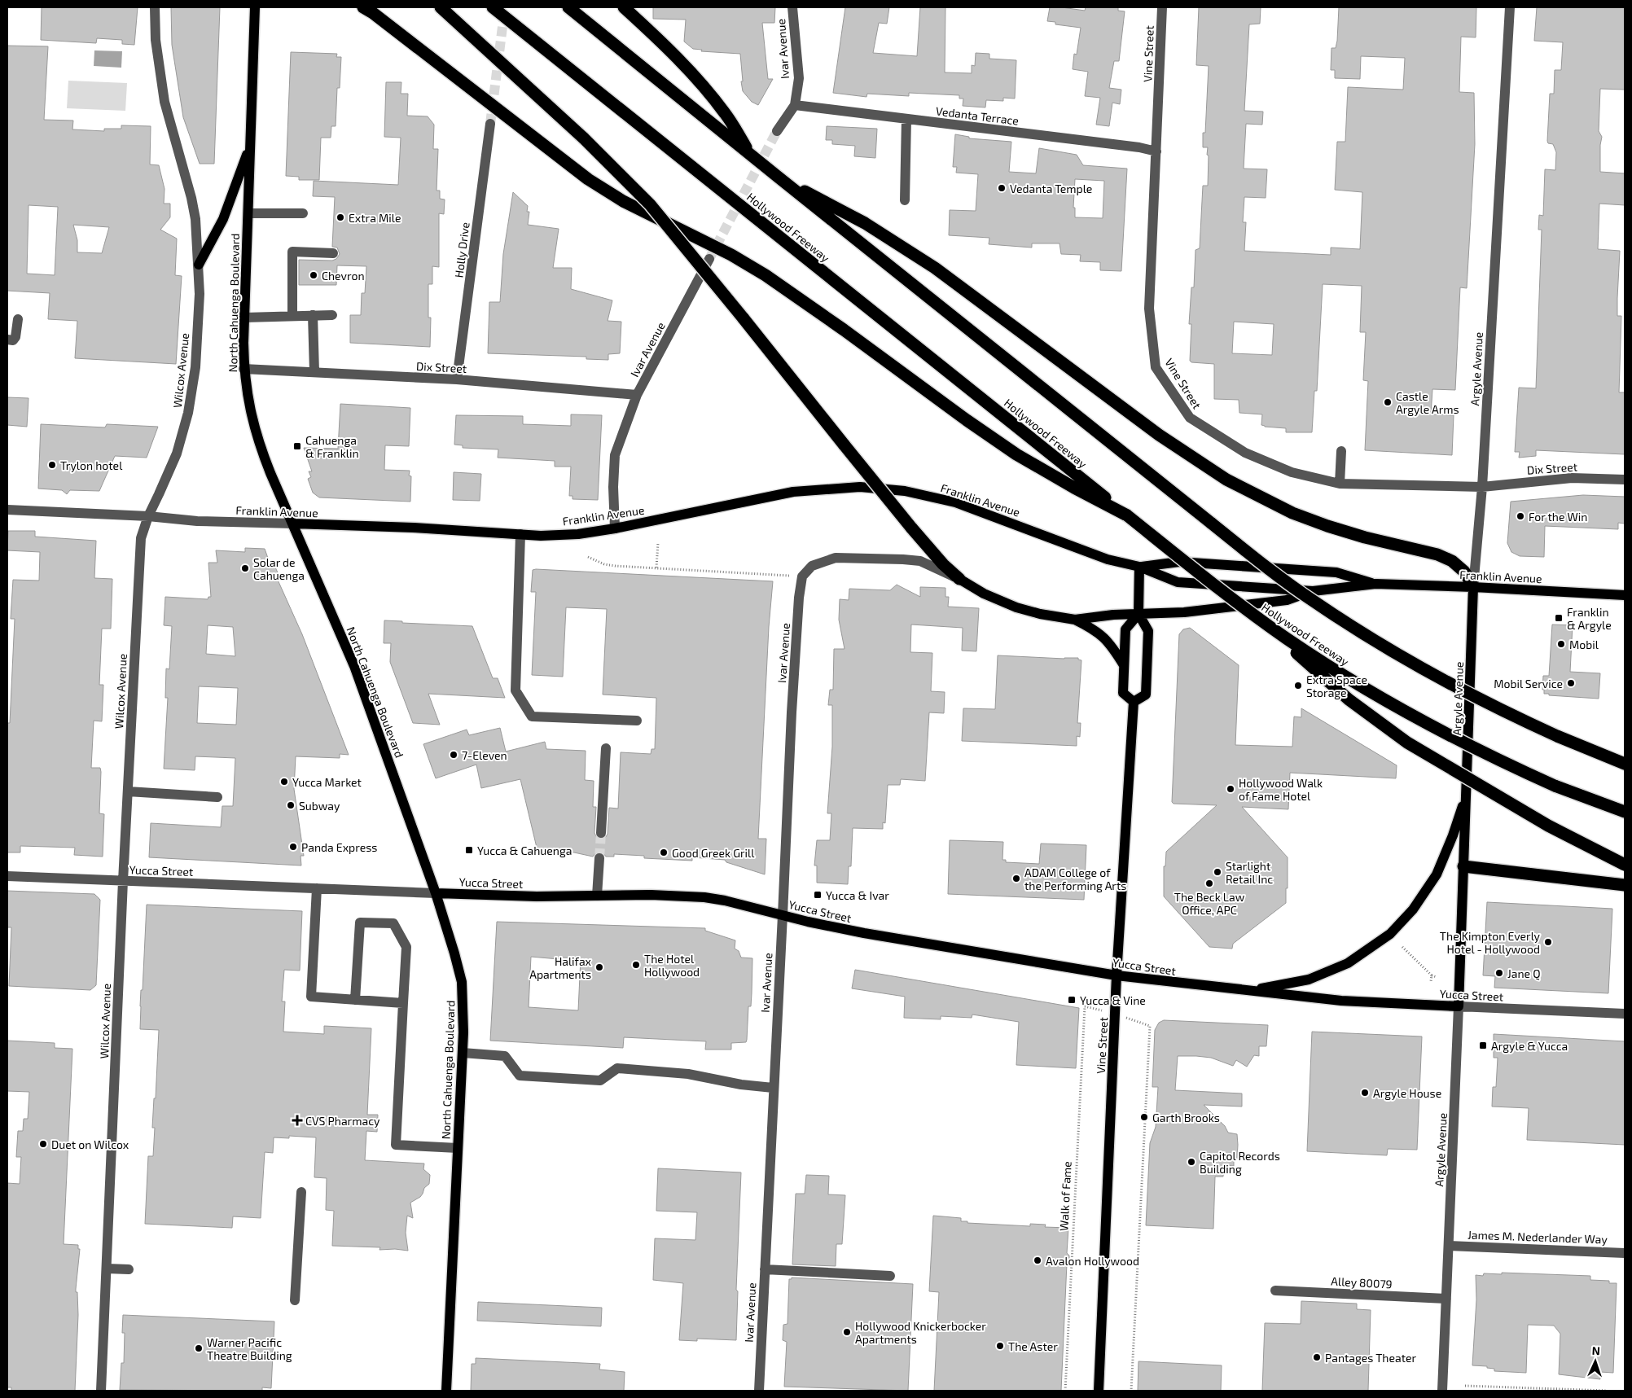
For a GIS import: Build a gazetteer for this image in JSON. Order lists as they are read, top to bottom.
{
  "streets": {
    "highway": ["Hollywood Freeway"],
    "main road": [
      "Vine Street",
      "North Cahuenga Boulevard",
      "Argyle Avenue",
      "Franklin Avenue",
      "Yucca Street"
    ],
    "street": [
      "Ivar Avenue",
      "Vedanta Terrace",
      "Holly Drive",
      "Dix Street",
      "Wilcox Avenue",
      "James M. Nederlander Way",
      "Alley 80079"
    ],
    "path": ["Walk of Fame"]
  },
  "crossings": [
    ["Ivar Avenue", "Vedanta Terrace"],
    ["Ivar Avenue", "Dix Street"],
    ["Ivar Avenue", "Franklin Avenue"],
    ["Ivar Avenue", "Yucca Street"],
    ["Vine Street", "Vedanta Terrace"],
    ["Vine Street", "Dix Street"],
    ["Vine Street", "Argyle Avenue"],
    ["Vine Street", "Yucca Street"],
    ["Holly Drive", "Dix Street"],
    ["North Cahuenga Boulevard", "Dix Street"],
    ["North Cahuenga Boulevard", "Franklin Avenue"],
    ["North Cahuenga Boulevard", "Yucca Street"],
    ["Dix Street", "Argyle Avenue"],
    ["Argyle Avenue", "Franklin Avenue"],
    ["Argyle Avenue", "Yucca Street"],
    ["Argyle Avenue", "James M. Nederlander Way"],
    ["Argyle Avenue", "Alley 80079"],
    ["Wilcox Avenue", "Franklin Avenue"],
    ["Wilcox Avenue", "Yucca Street"]
  ],
  "places": {
    "other": [
      "Vedanta Temple",
      "Extra Mile",
      "Chevron",
      "Castle Argyle Arms",
      "Trylon hotel",
      "For the Win",
      "Solar de Cahuenga",
      "Mobil",
      "Mobil Service",
      "Extra Space Storage",
      "7-Eleven",
      "Yucca Market",
      "Hollywood Walk of Fame Hotel",
      "Subway",
      "Panda Express",
      "Good Greek Grill",
      "Starlight Retail Inc",
      "ADAM College of the Performing Arts",
      "The Beck Law Office, APC",
      "The Kimpton Everly Hotel - Hollywood",
      "The Hotel Hollywood",
      "Halifax Apartments",
      "Jane Q",
      "Argyle House",
      "Garth Brooks",
      "Duet on Wilcox",
      "Capitol Records Building",
      "Avalon Hollywood",
      "Hollywood Knickerbocker Apartments",
      "The Aster",
      "Warner Pacific Theatre Building",
      "Pantages Theater"
    ],
    "transit": [
      "Cahuenga & Franklin",
      "Franklin & Argyle",
      "Yucca & Cahuenga",
      "Yucca & Ivar",
      "Yucca & Vine",
      "Argyle & Yucca"
    ],
    "health": ["CVS Pharmacy"]
  },
  "north": "top"
}
